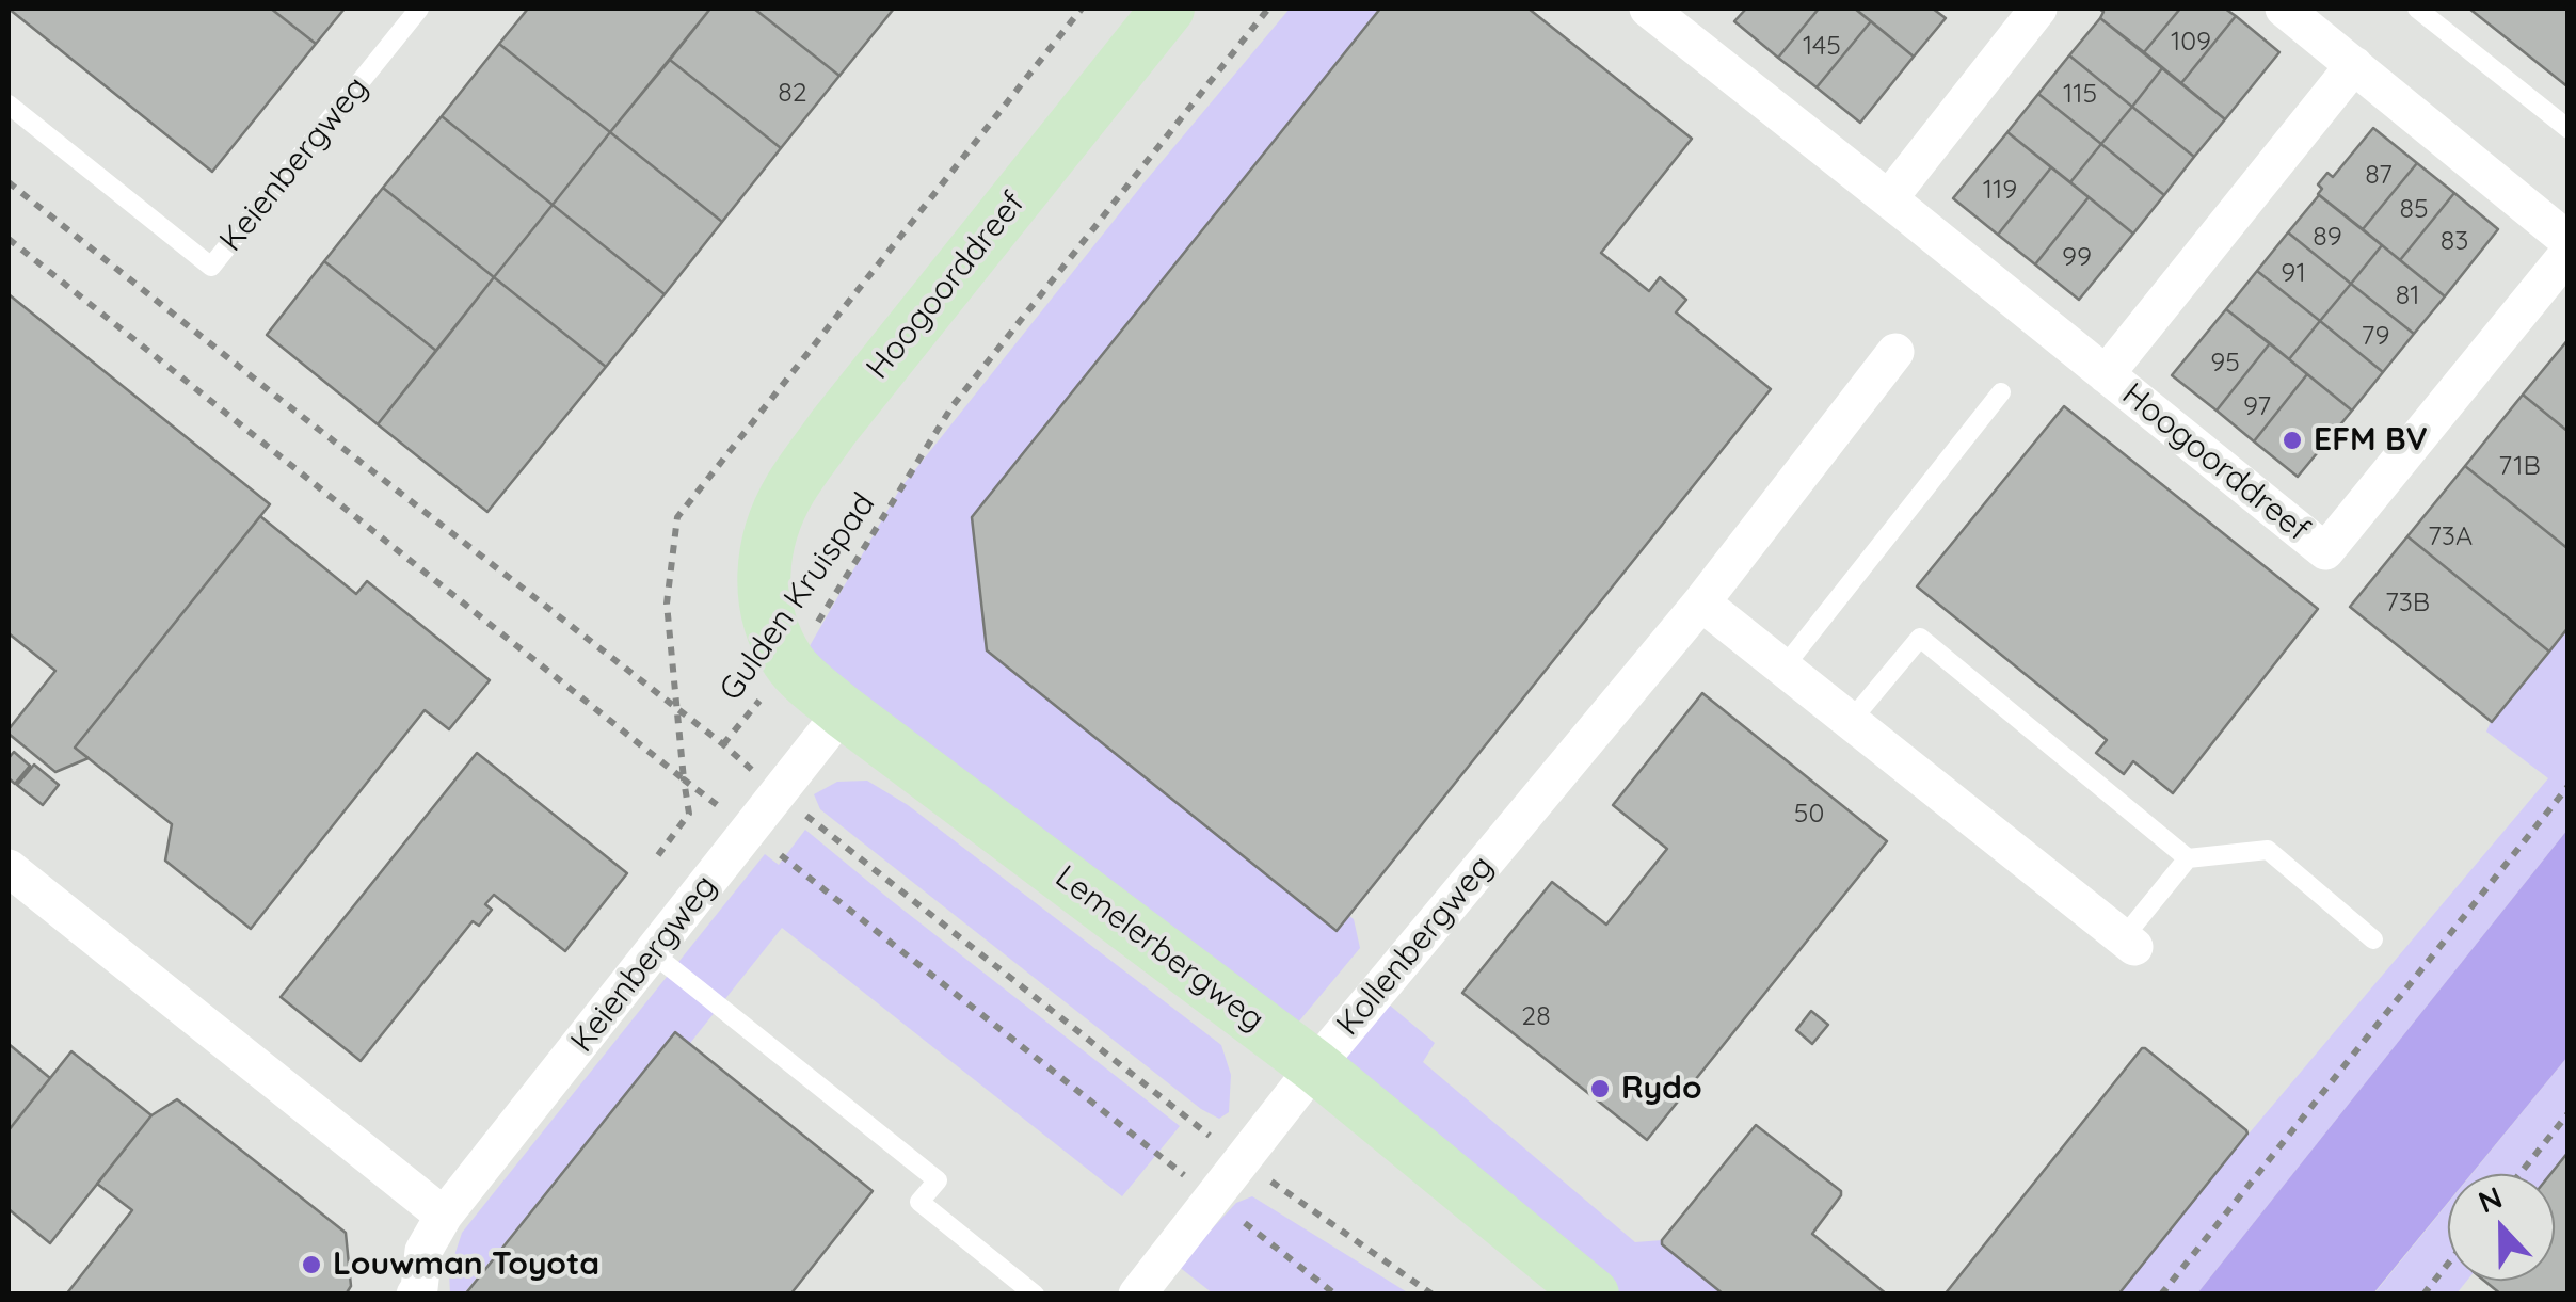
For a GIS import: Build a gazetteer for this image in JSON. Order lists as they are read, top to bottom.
{
  "streets": {
    "street": [
      "Keienbergweg",
      "Hoogoorddreef",
      "Kollenbergweg",
      "Lemelerbergweg"
    ],
    "path": ["Gulden Kruispad"]
  },
  "crossings": [
    ["Keienbergweg", "Lemelerbergweg"],
    ["Hoogoorddreef", "Lemelerbergweg"],
    ["Gulden Kruispad", "Lemelerbergweg"],
    ["Kollenbergweg", "Lemelerbergweg"]
  ],
  "places": ["EFM BV", "Rydo", "Louwman Toyota"],
  "house_numbers": [
    "109",
    "145",
    "82",
    "115",
    "87",
    "119",
    "85",
    "89",
    "83",
    "99",
    "91",
    "81",
    "79",
    "95",
    "97",
    "71B",
    "73A",
    "73B",
    "50",
    "28"
  ],
  "north": "top"
}
